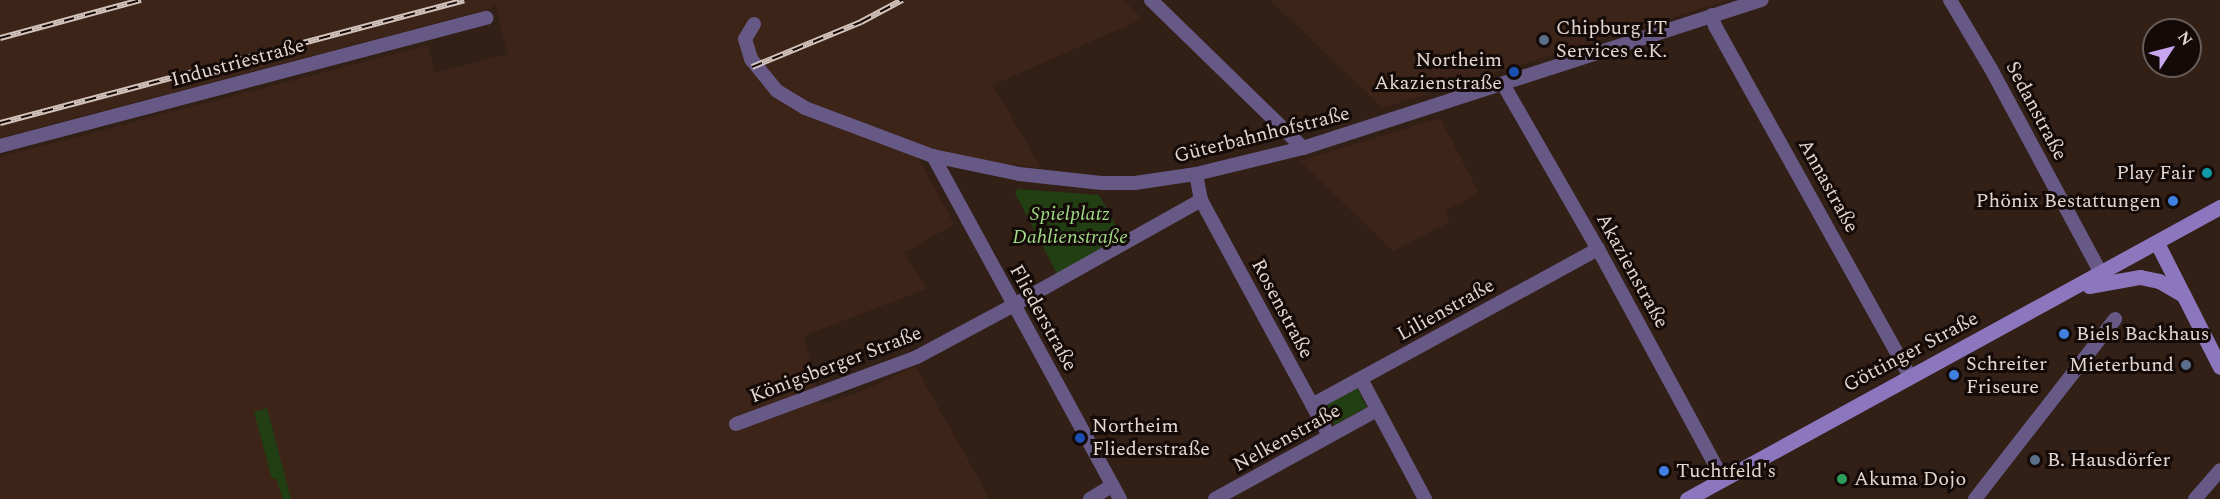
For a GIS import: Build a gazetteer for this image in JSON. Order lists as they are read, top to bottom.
{
  "streets": {
    "main road": ["Göttinger Straße"],
    "street": [
      "Industriestraße",
      "Sedanstraße",
      "Güterbahnhofstraße",
      "Annastraße",
      "Akazienstraße",
      "Rosenstraße",
      "Lilienstraße",
      "Fliederstraße",
      "Königsberger Straße",
      "Nelkenstraße"
    ]
  },
  "crossings": [
    ["Sedanstraße", "Göttinger Straße"],
    ["Güterbahnhofstraße", "Annastraße"],
    ["Güterbahnhofstraße", "Akazienstraße"],
    ["Güterbahnhofstraße", "Rosenstraße"],
    ["Güterbahnhofstraße", "Fliederstraße"],
    ["Annastraße", "Göttinger Straße"],
    ["Akazienstraße", "Lilienstraße"],
    ["Akazienstraße", "Göttinger Straße"],
    ["Rosenstraße", "Lilienstraße"],
    ["Rosenstraße", "Königsberger Straße"],
    ["Rosenstraße", "Nelkenstraße"],
    ["Fliederstraße", "Königsberger Straße"]
  ],
  "parks": ["Spielplatz Dahlienstraße"],
  "places": [
    "Chipburg IT Services e.K.",
    "Northeim Akazienstraße",
    "Play Fair",
    "Phönix Bestattungen",
    "Biels Backhaus",
    "Mieterbund",
    "Schreiter Friseure",
    "Northeim Fliederstraße",
    "B. Hausdörfer",
    "Tuchtfeld's",
    "Akuma Dojo"
  ],
  "north": "top right"
}
